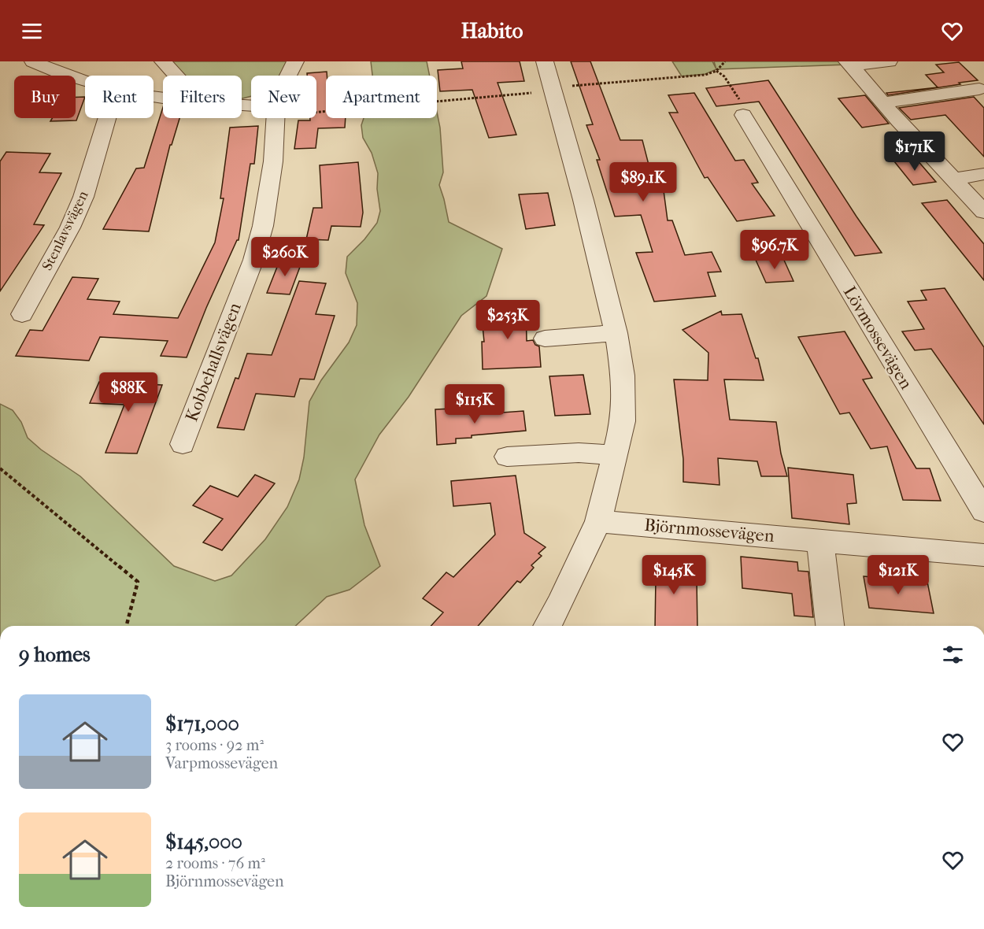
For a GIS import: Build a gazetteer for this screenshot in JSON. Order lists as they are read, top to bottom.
{
  "streets": {
    "street": [
      "Stenlavsvägen",
      "Lövmossevägen",
      "Kobbehallsvägen",
      "Björnmossevägen"
    ]
  },
  "page": {
    "header": "Habito",
    "chip": [
      "Buy",
      "Rent",
      "Filters",
      "New",
      "Apartment"
    ],
    "price": [
      "$171K",
      "$89.1K",
      "$96.7K",
      "$260K",
      "$253K",
      "$88K",
      "$115K",
      "$145K",
      "$121K"
    ],
    "heading": "9 homes",
    "list": [
      {
        "name": "$171,000",
        "note": "3 rooms · 92 m² · Varpmossevägen"
      },
      {
        "name": "$145,000",
        "note": "2 rooms · 76 m² · Björnmossevägen"
      }
    ]
  }
}
